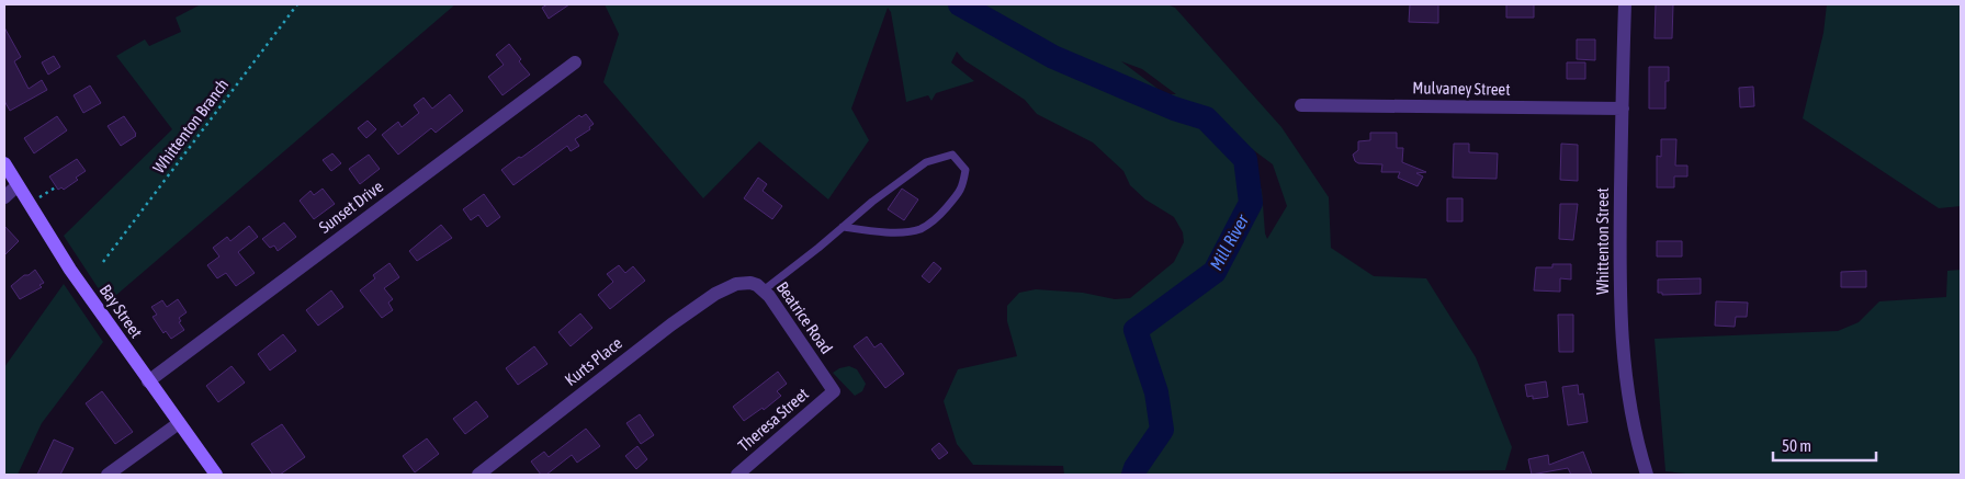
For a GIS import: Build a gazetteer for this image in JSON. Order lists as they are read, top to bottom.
{
  "streets": {
    "main road": ["Bay Street"],
    "street": [
      "Mulvaney Street",
      "Sunset Drive",
      "Whittenton Street",
      "Beatrice Road",
      "Kurts Place",
      "Theresa Street"
    ],
    "path": ["Whittenton Branch"]
  },
  "crossings": [
    ["Mulvaney Street", "Whittenton Street"],
    ["Sunset Drive", "Bay Street"],
    ["Beatrice Road", "Kurts Place"],
    ["Beatrice Road", "Theresa Street"]
  ],
  "water": ["Mill River"],
  "scale_bar": "50 m"
}
